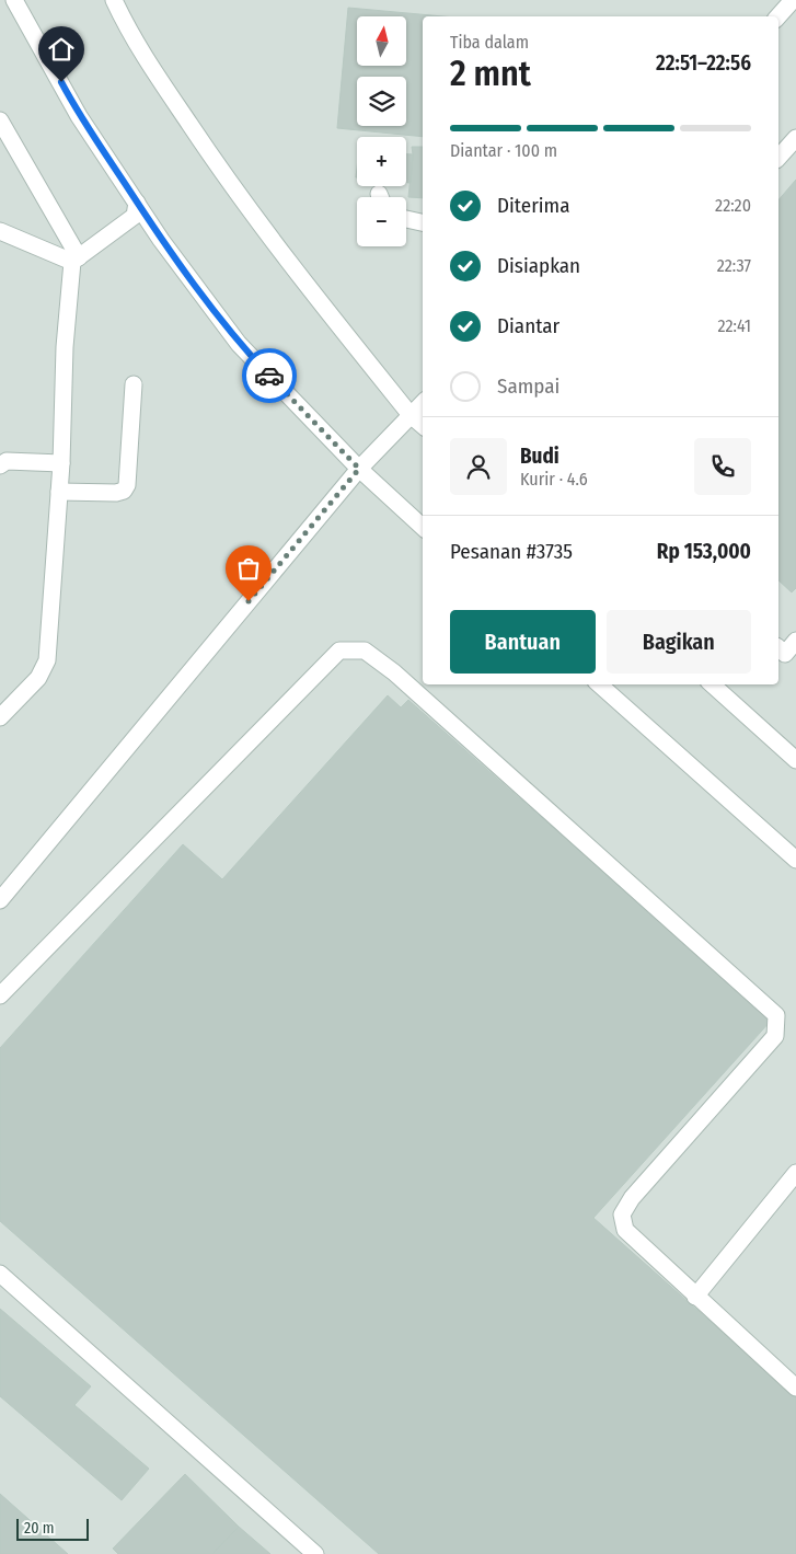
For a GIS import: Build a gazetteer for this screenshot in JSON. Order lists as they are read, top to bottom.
{
  "scale_bar": "20 m",
  "north": "top",
  "page": {
    "map_buttons": ["+", "−"],
    "heading": ["2 mnt", "Tiba dalam", "22:51–22:56"],
    "panel": [
      "Budi",
      "Kurir · 4.6",
      "Pesanan #3735",
      "Rp 153,000"
    ],
    "bar": "Diantar · 100 m",
    "list": [
      ["Diterima", "22:20"],
      ["Disiapkan", "22:37"],
      ["Diantar", "22:41"],
      "Sampai"
    ],
    "buttons": ["Bantuan", "Bagikan"],
    "scale": "20 m"
  }
}
